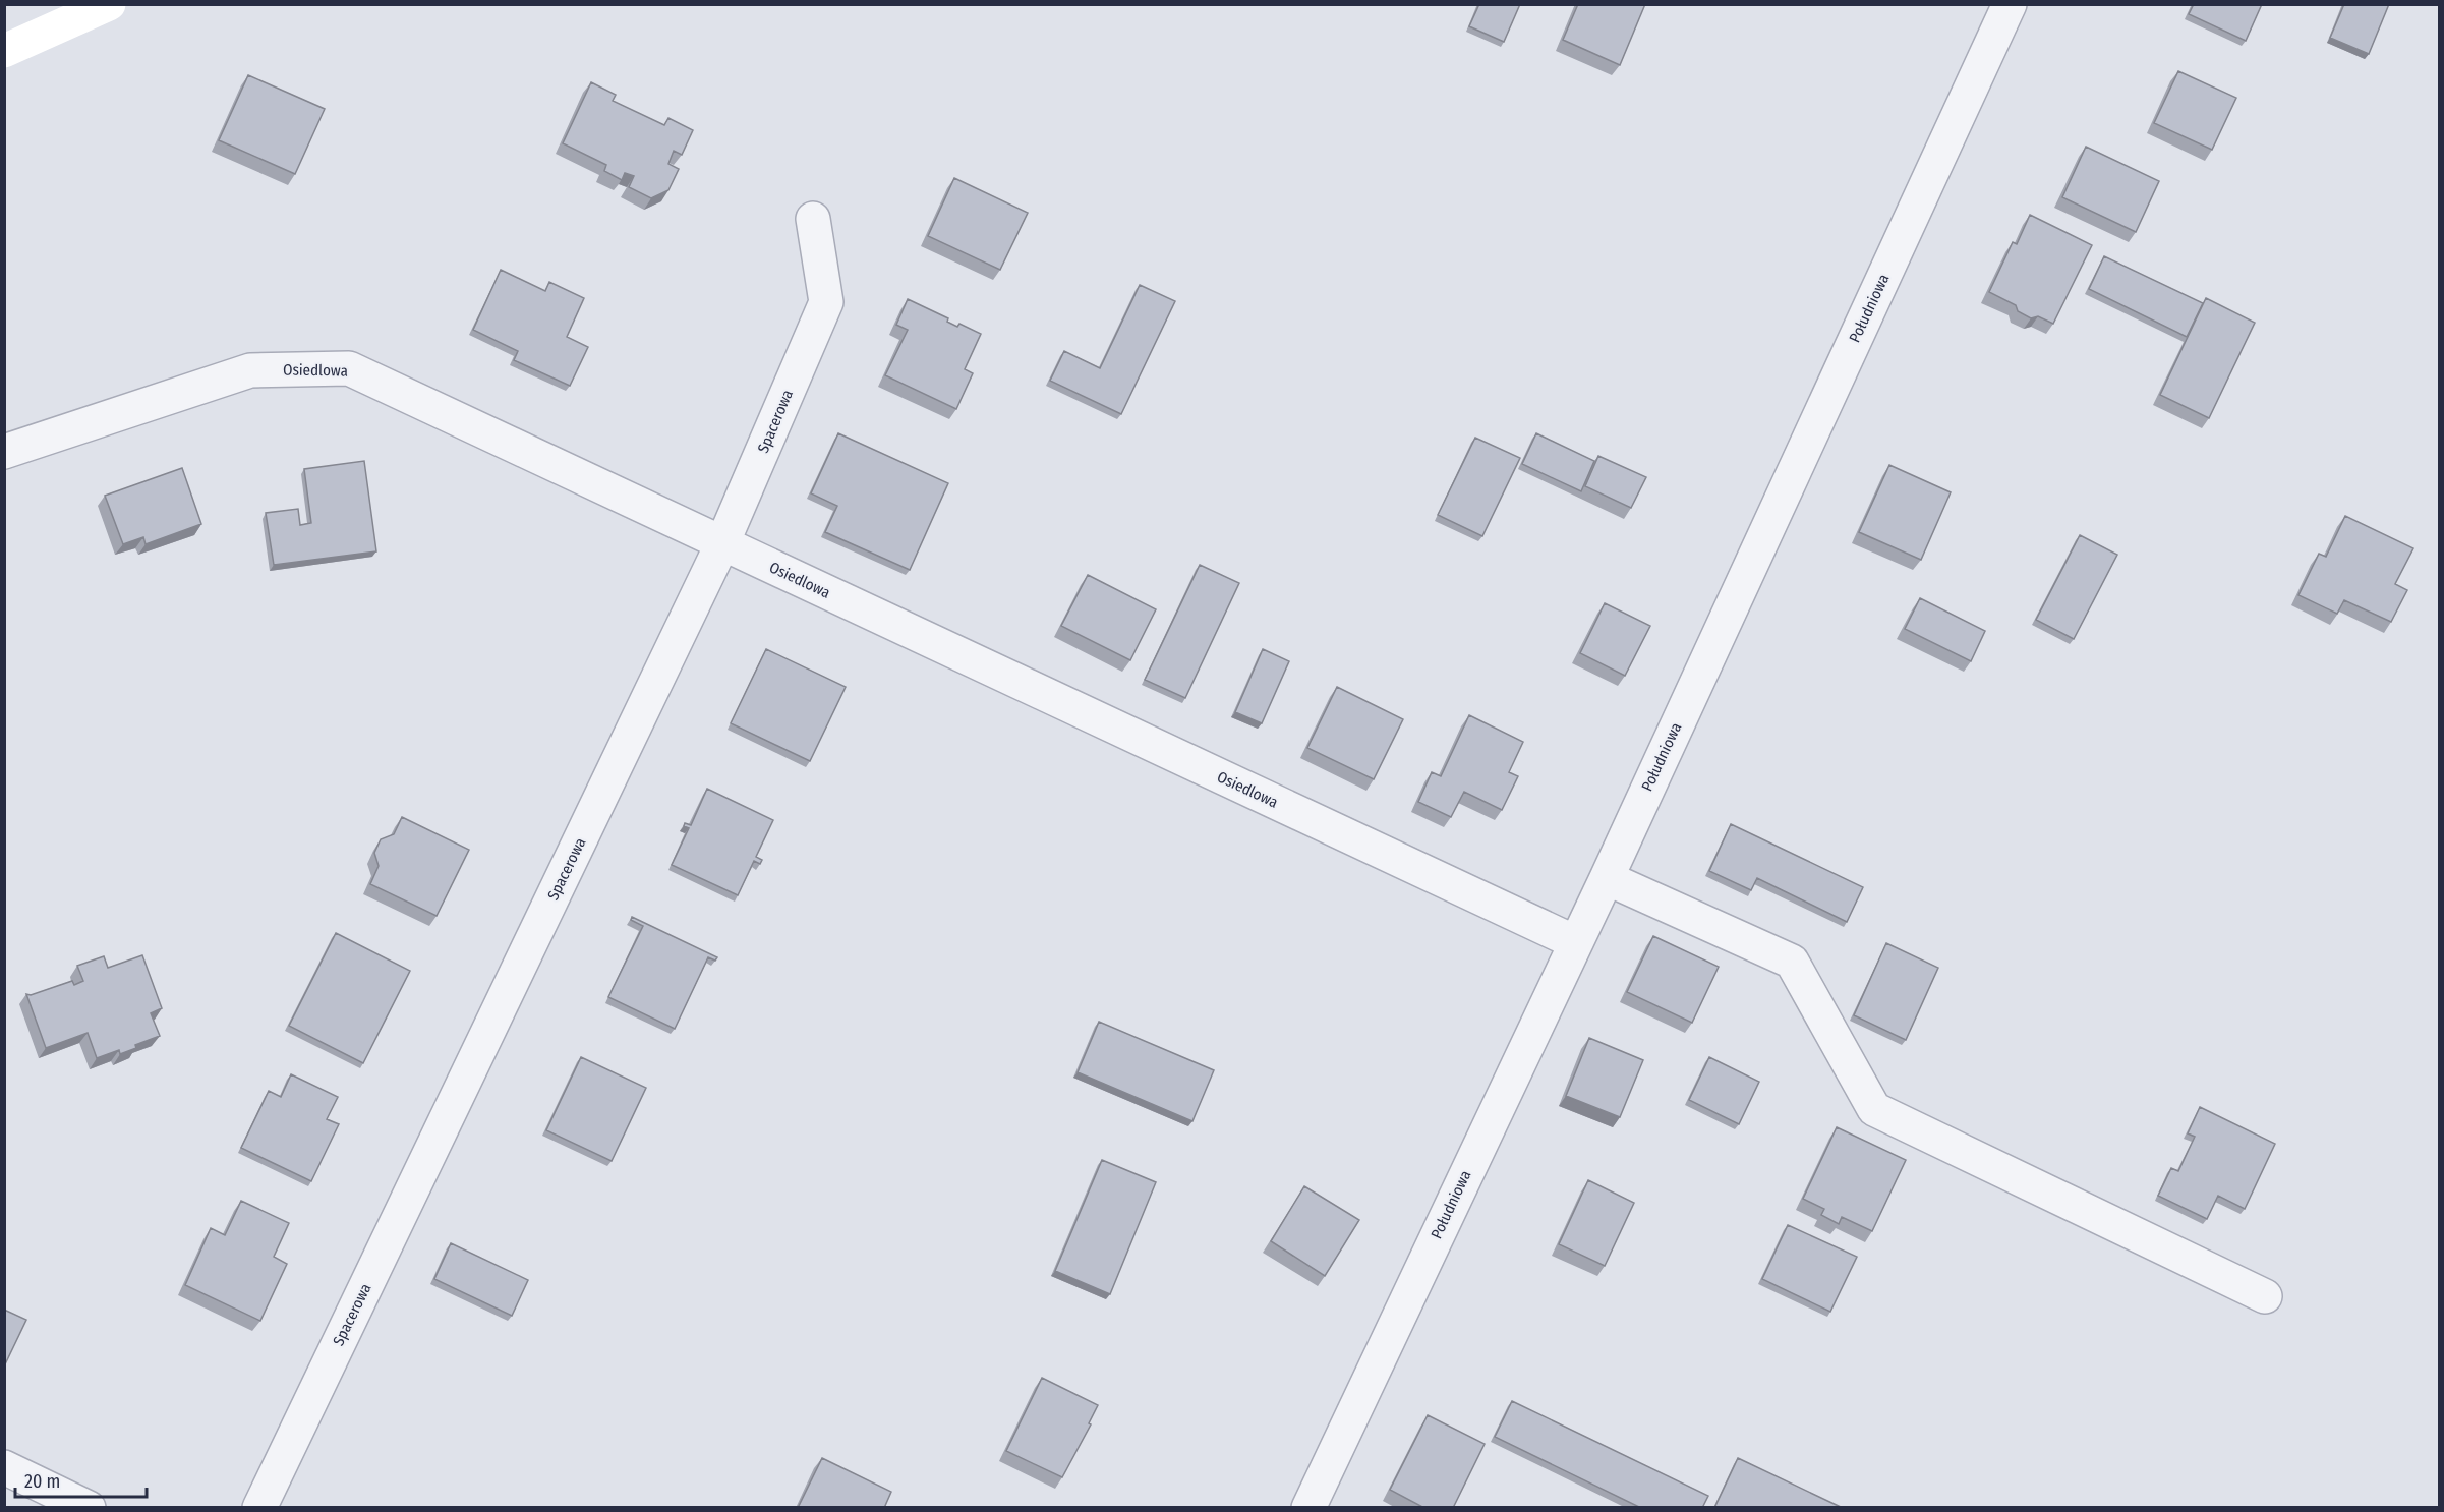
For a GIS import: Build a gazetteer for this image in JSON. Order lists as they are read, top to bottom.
{
  "streets": {
    "street": ["Południowa", "Osiedlowa", "Spacerowa"]
  },
  "crossings": [
    ["Południowa", "Osiedlowa"],
    ["Osiedlowa", "Spacerowa"]
  ],
  "scale_bar": "20 m"
}
